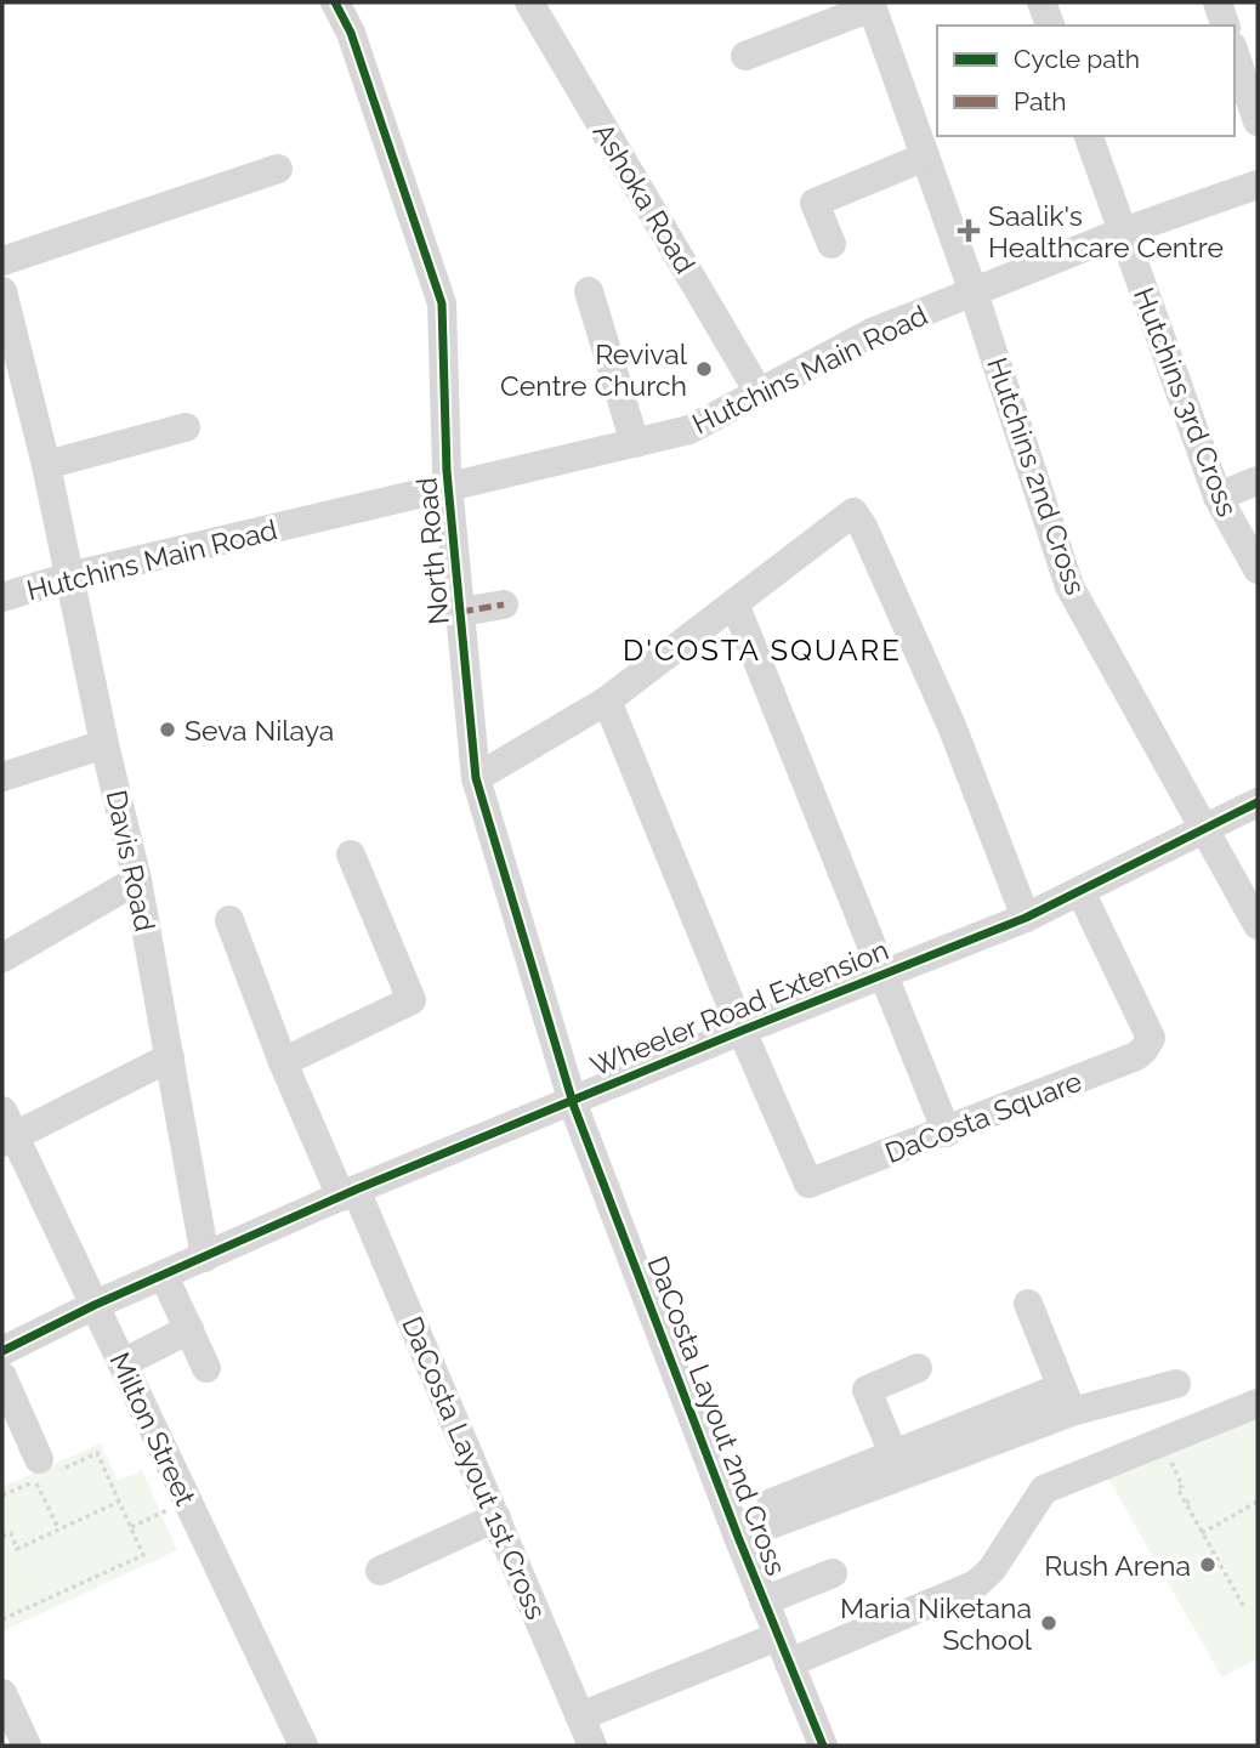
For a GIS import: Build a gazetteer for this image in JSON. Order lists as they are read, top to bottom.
{
  "streets": {
    "street": [
      "Ashoka Road",
      "Hutchins Main Road",
      "Hutchins 3rd Cross",
      "Hutchins 2nd Cross",
      "North Road",
      "Davis Road",
      "Wheeler Road Extension",
      "DaCosta Square",
      "DaCosta Layout 2nd Cross",
      "Milton Street",
      "DaCosta Layout 1st Cross"
    ]
  },
  "crossings": [
    ["Ashoka Road", "Hutchins Main Road"],
    ["Hutchins Main Road", "Hutchins 3rd Cross"],
    ["Hutchins Main Road", "Hutchins 2nd Cross"],
    ["Hutchins Main Road", "North Road"],
    ["Hutchins Main Road", "Davis Road"],
    ["Hutchins 2nd Cross", "Wheeler Road Extension"],
    ["North Road", "Wheeler Road Extension"],
    ["North Road", "DaCosta Layout 2nd Cross"],
    ["Davis Road", "Wheeler Road Extension"],
    ["Wheeler Road Extension", "DaCosta Square"],
    ["Wheeler Road Extension", "DaCosta Layout 2nd Cross"],
    ["Wheeler Road Extension", "Milton Street"],
    ["Wheeler Road Extension", "DaCosta Layout 1st Cross"]
  ],
  "districts": ["D'COSTA SQUARE"],
  "places": {
    "health": ["Saalik's Healthcare Centre"],
    "other": [
      "Revival Centre Church",
      "Seva Nilaya",
      "Rush Arena",
      "Maria Niketana School"
    ]
  },
  "legend": ["Cycle path", "Path"]
}
